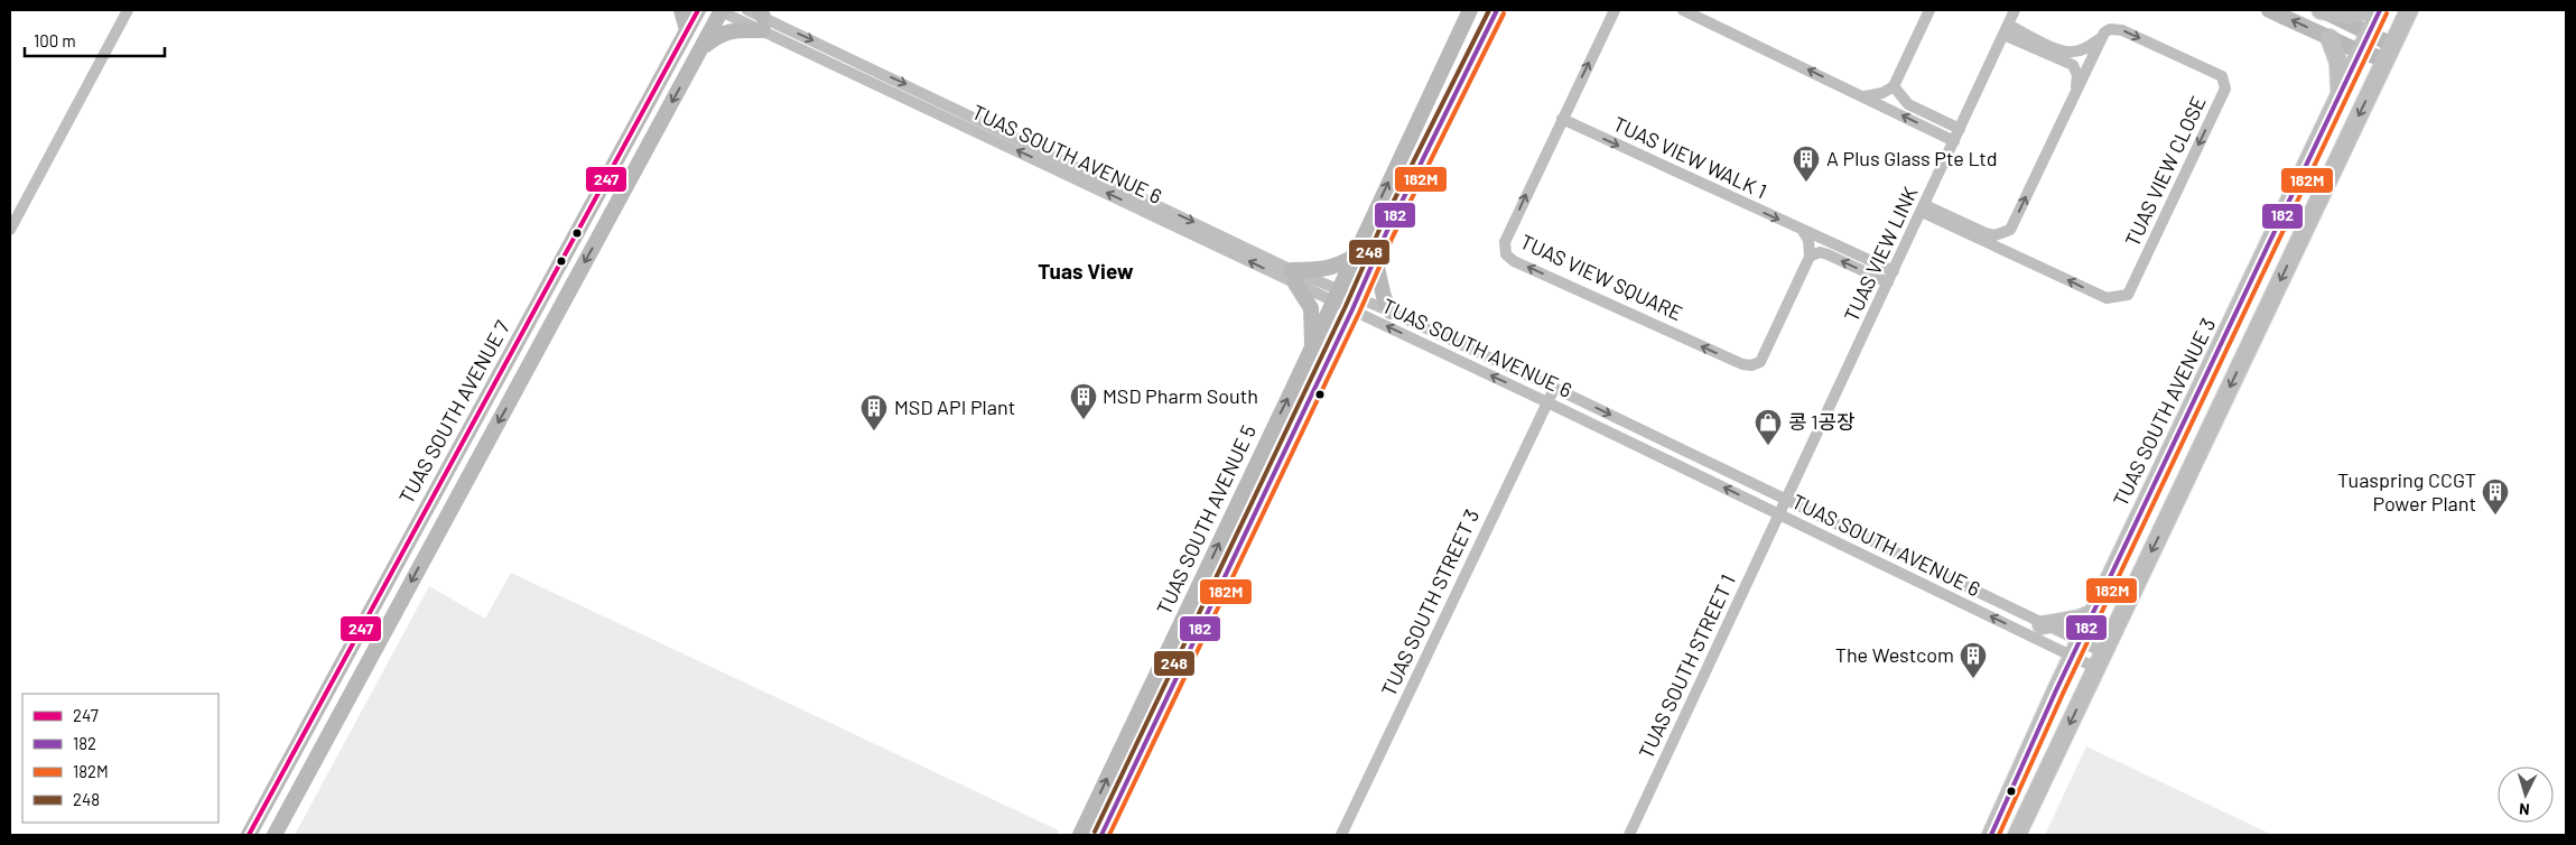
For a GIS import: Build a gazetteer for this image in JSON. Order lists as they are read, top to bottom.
{
  "streets": {
    "main road": ["TUAS SOUTH AVENUE 3"],
    "street": [
      "TUAS SOUTH AVENUE 6",
      "TUAS VIEW WALK 1",
      "TUAS VIEW CLOSE",
      "TUAS VIEW LINK",
      "TUAS VIEW SQUARE",
      "TUAS SOUTH AVENUE 7",
      "TUAS SOUTH AVENUE 5",
      "TUAS SOUTH STREET 3",
      "TUAS SOUTH STREET 1"
    ]
  },
  "crossings": [
    ["TUAS SOUTH AVENUE 6", "TUAS VIEW LINK"],
    ["TUAS SOUTH AVENUE 6", "TUAS SOUTH AVENUE 3"],
    ["TUAS SOUTH AVENUE 6", "TUAS SOUTH AVENUE 5"],
    ["TUAS SOUTH AVENUE 6", "TUAS SOUTH STREET 3"],
    ["TUAS SOUTH AVENUE 6", "TUAS SOUTH STREET 1"],
    ["TUAS VIEW WALK 1", "TUAS VIEW LINK"],
    ["TUAS VIEW WALK 1", "TUAS VIEW SQUARE"],
    ["TUAS VIEW CLOSE", "TUAS VIEW LINK"],
    ["TUAS VIEW LINK", "TUAS SOUTH STREET 1"]
  ],
  "one_way": ["TUAS VIEW WALK 1"],
  "districts": ["Tuas View"],
  "places": {
    "building": [
      "A Plus Glass Pte Ltd",
      "MSD Pharm South",
      "MSD API Plant",
      "Tuaspring CCGT Power Plant",
      "The Westcom"
    ],
    "shop": ["콩 1공장"]
  },
  "lines": [
    "transit line 247",
    "transit line 182",
    "transit line 248",
    "transit line 182M"
  ],
  "legend": [
    "247",
    "182",
    "182M",
    "248"
  ],
  "scale_bar": "100 m",
  "north": "bottom"
}
